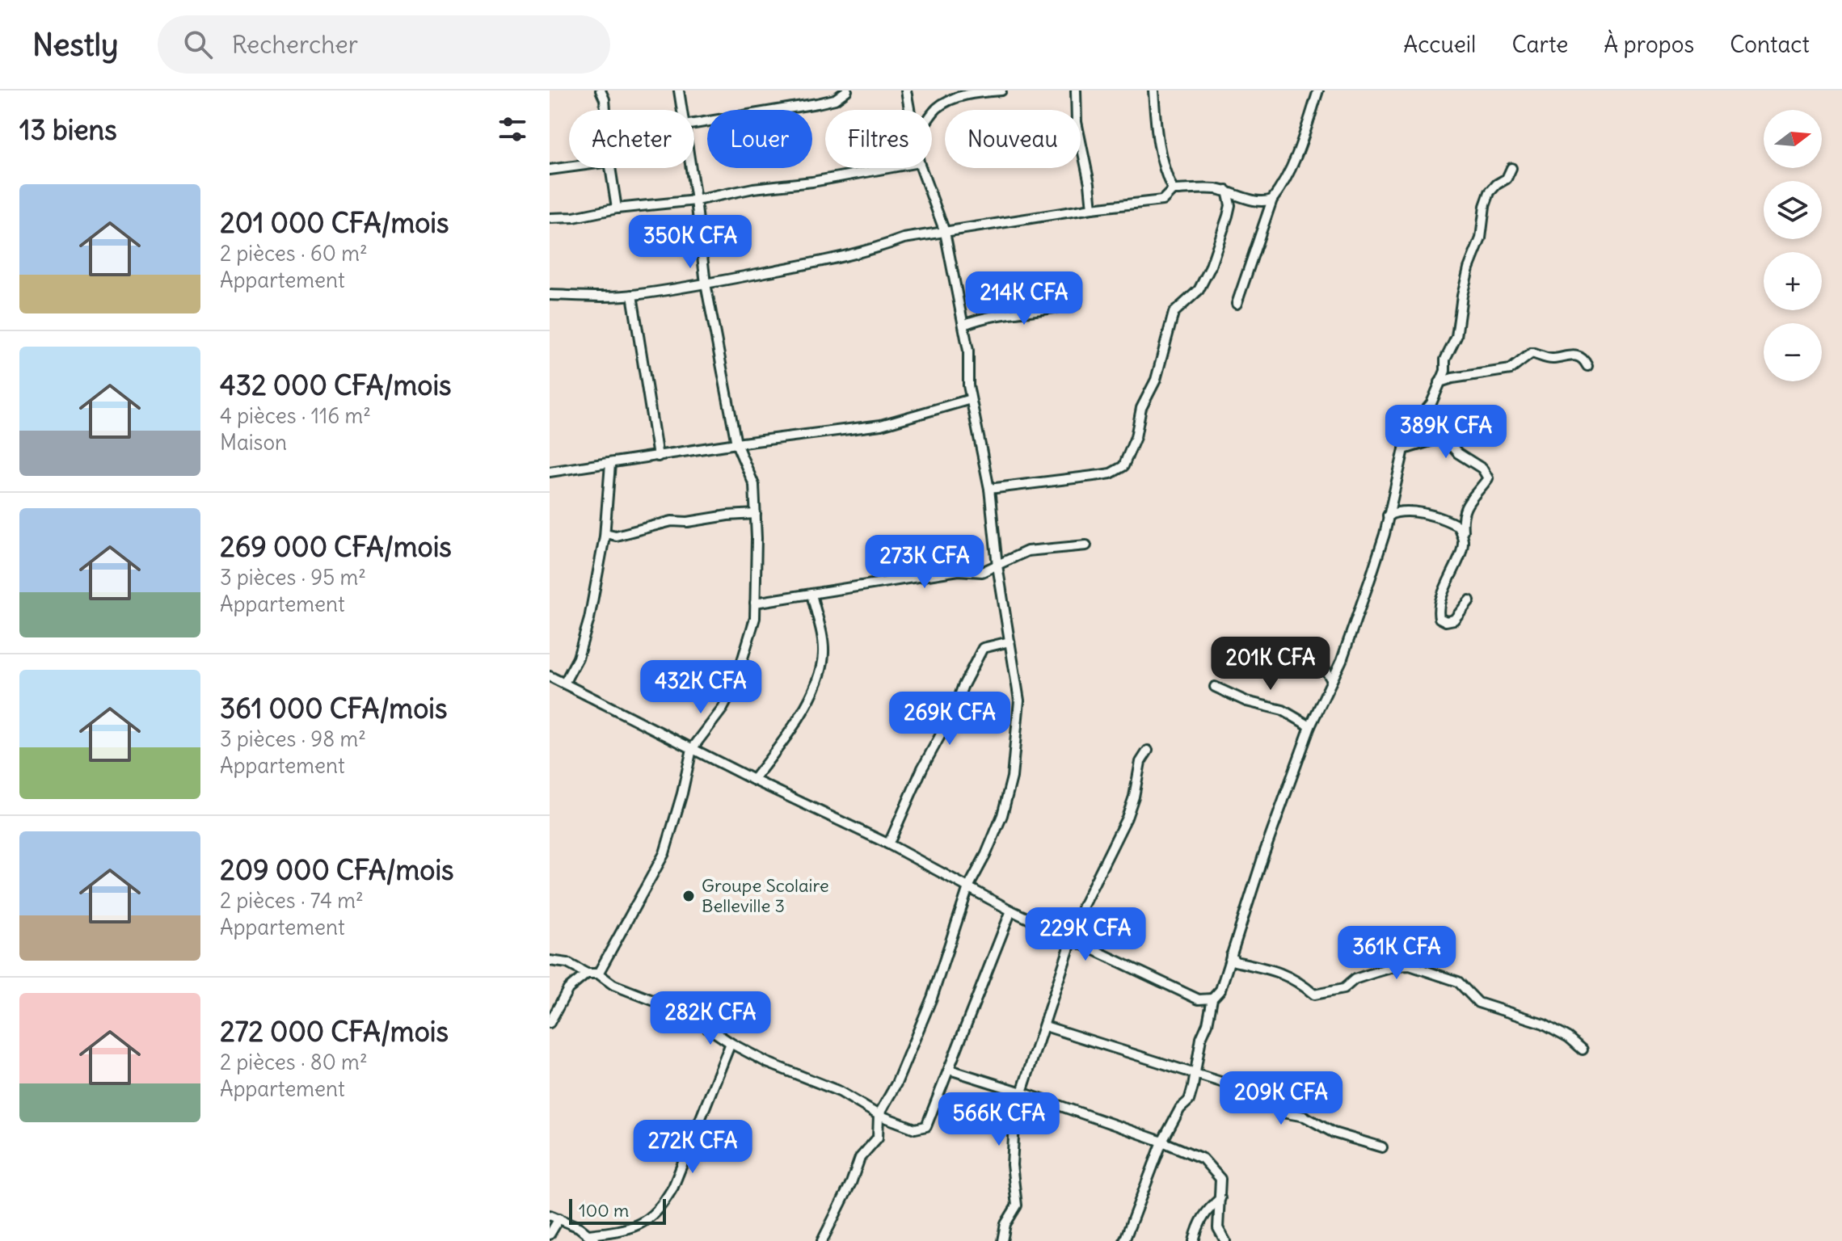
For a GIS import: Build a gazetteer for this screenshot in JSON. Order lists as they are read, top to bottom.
{
  "places": ["Groupe Scolaire Belleville 3"],
  "scale_bar": "100 m",
  "north": "right",
  "page": {
    "header": "Nestly",
    "search": "Rechercher",
    "nav": [
      "Accueil",
      "Carte",
      "À propos",
      "Contact"
    ],
    "heading": "13 biens",
    "map_buttons": ["+", "−"],
    "chip": [
      "Acheter",
      "Louer",
      "Filtres",
      "Nouveau"
    ],
    "list": [
      {
        "name": "201 000 CFA/mois",
        "note": "2 pièces · 60 m² · Appartement"
      },
      {
        "name": "432 000 CFA/mois",
        "note": "4 pièces · 116 m² · Maison"
      },
      {
        "name": "269 000 CFA/mois",
        "note": "3 pièces · 95 m² · Appartement"
      },
      {
        "name": "361 000 CFA/mois",
        "note": "3 pièces · 98 m² · Appartement"
      },
      {
        "name": "209 000 CFA/mois",
        "note": "2 pièces · 74 m² · Appartement"
      },
      {
        "name": "272 000 CFA/mois",
        "note": "2 pièces · 80 m² · Appartement"
      }
    ],
    "price": [
      "350K CFA",
      "214K CFA",
      "389K CFA",
      "273K CFA",
      "201K CFA",
      "432K CFA",
      "269K CFA",
      "229K CFA",
      "361K CFA",
      "282K CFA",
      "209K CFA",
      "566K CFA",
      "272K CFA"
    ],
    "scale": "100 m"
  }
}
